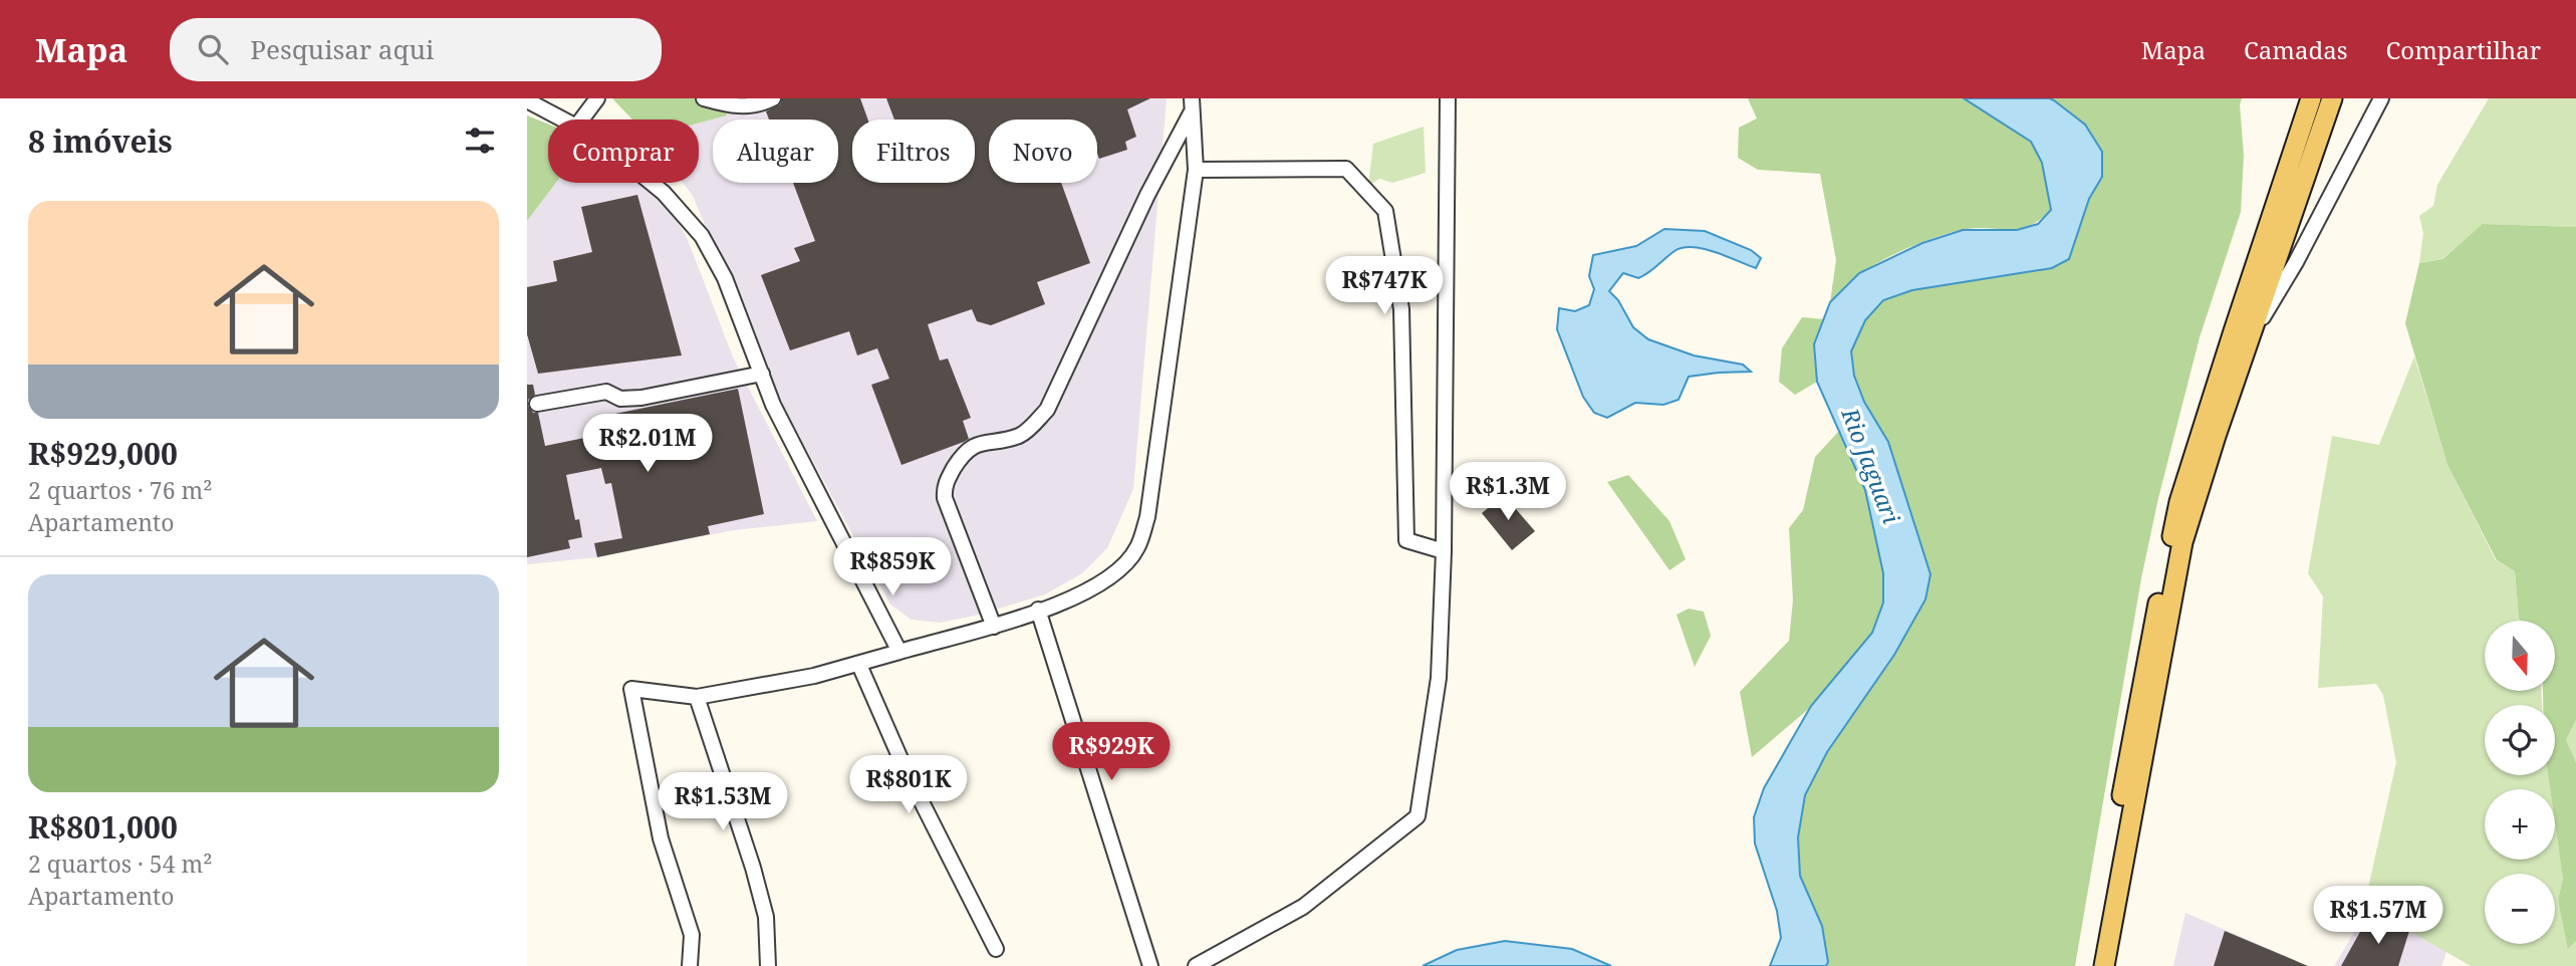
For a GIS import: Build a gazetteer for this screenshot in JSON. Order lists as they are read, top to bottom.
{
  "water": ["Rio Jaguari"],
  "north": "bottom",
  "page": {
    "header": "Mapa",
    "search": "Pesquisar aqui",
    "nav": ["Mapa", "Camadas", "Compartilhar"],
    "heading": "8 imóveis",
    "chip": [
      "Comprar",
      "Alugar",
      "Filtros",
      "Novo"
    ],
    "list": [
      {
        "name": "R$929,000",
        "note": "2 quartos · 76 m² · Apartamento"
      },
      {
        "name": "R$801,000",
        "note": "2 quartos · 54 m² · Apartamento"
      }
    ],
    "price": [
      "R$747K",
      "R$2.01M",
      "R$1.3M",
      "R$859K",
      "R$929K",
      "R$801K",
      "R$1.53M",
      "R$1.57M"
    ],
    "map_buttons": ["+", "−"]
  }
}
